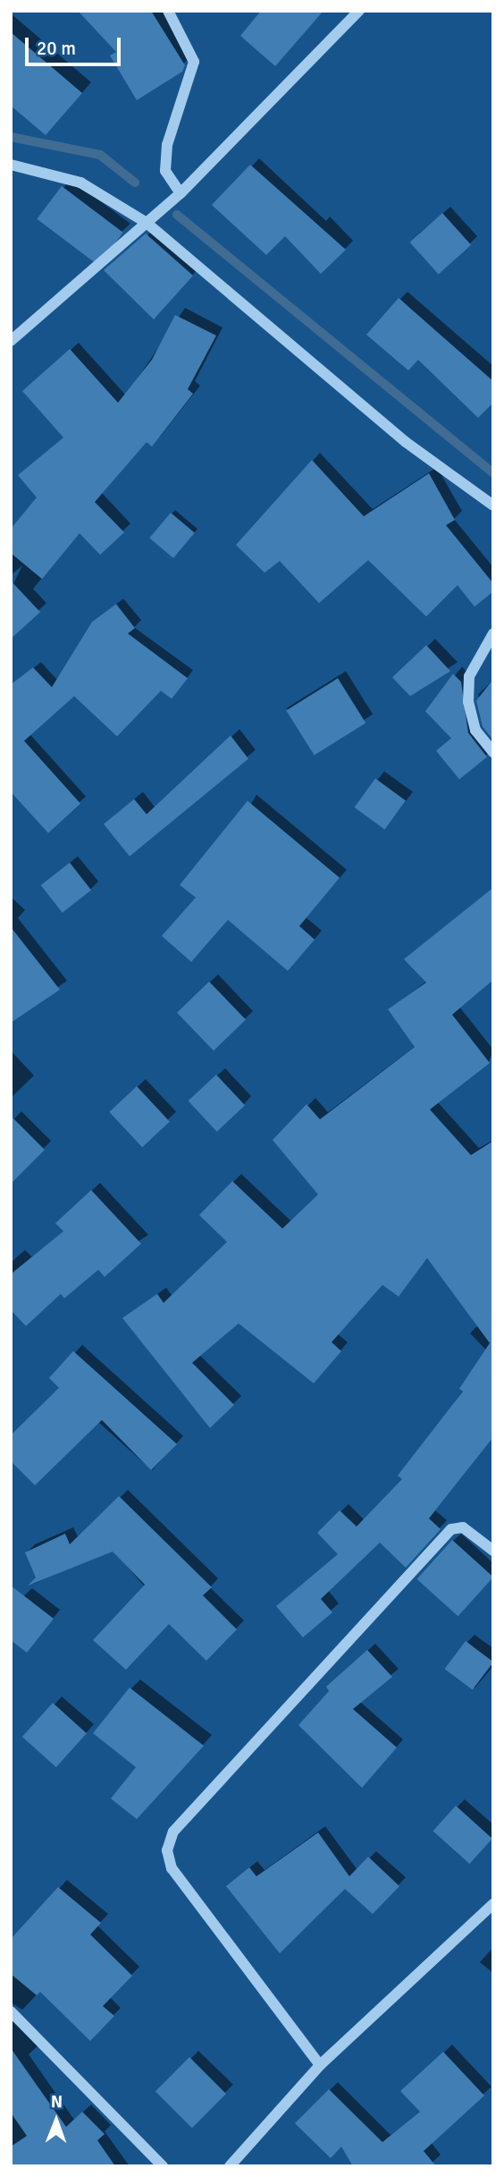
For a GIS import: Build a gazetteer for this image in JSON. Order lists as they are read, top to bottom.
{
  "scale_bar": "20 m",
  "north": "top"
}
